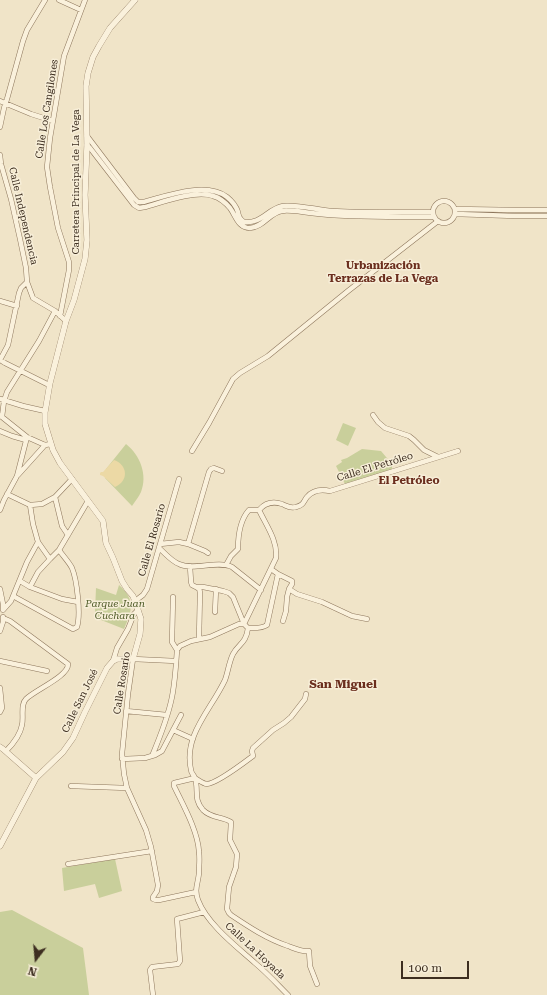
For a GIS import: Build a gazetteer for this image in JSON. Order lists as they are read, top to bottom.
{
  "streets": {
    "street": [
      "Calle Los Cangilones",
      "Carretera Principal de La Vega",
      "Calle Independencia",
      "Calle El Petróleo",
      "Calle El Rosario",
      "Calle Rosario",
      "Calle San José",
      "Calle La Hoyada"
    ]
  },
  "crossings": [
    ["Calle Los Cangilones", "Calle Independencia"],
    ["Carretera Principal de La Vega", "Calle Independencia"],
    ["Carretera Principal de La Vega", "Calle Rosario"],
    ["Calle El Rosario", "Calle Rosario"],
    ["Calle Rosario", "Calle La Hoyada"]
  ],
  "districts": ["Urbanización Terrazas de La Vega", "El Petróleo", "San Miguel"],
  "parks": ["Parque Juan Cuchara"],
  "scale_bar": "100 m",
  "north": "bottom"
}
